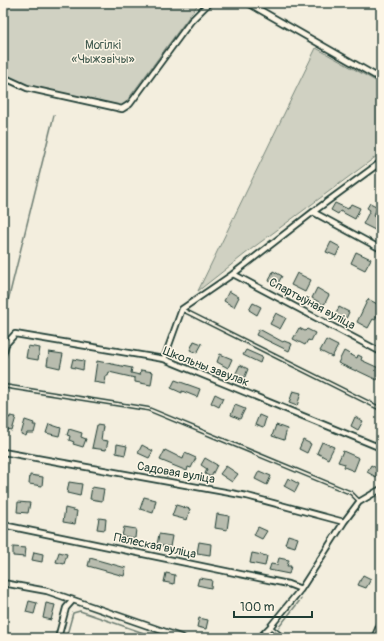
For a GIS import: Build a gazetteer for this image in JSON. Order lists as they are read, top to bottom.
{
  "streets": {
    "street": [
      "Спартыўная вуліца",
      "Школьны завулак",
      "Садовая вуліца",
      "Палеская вуліца"
    ]
  },
  "parks": ["Могілкі «Чыжэвічы»"],
  "scale_bar": "100 m"
}
